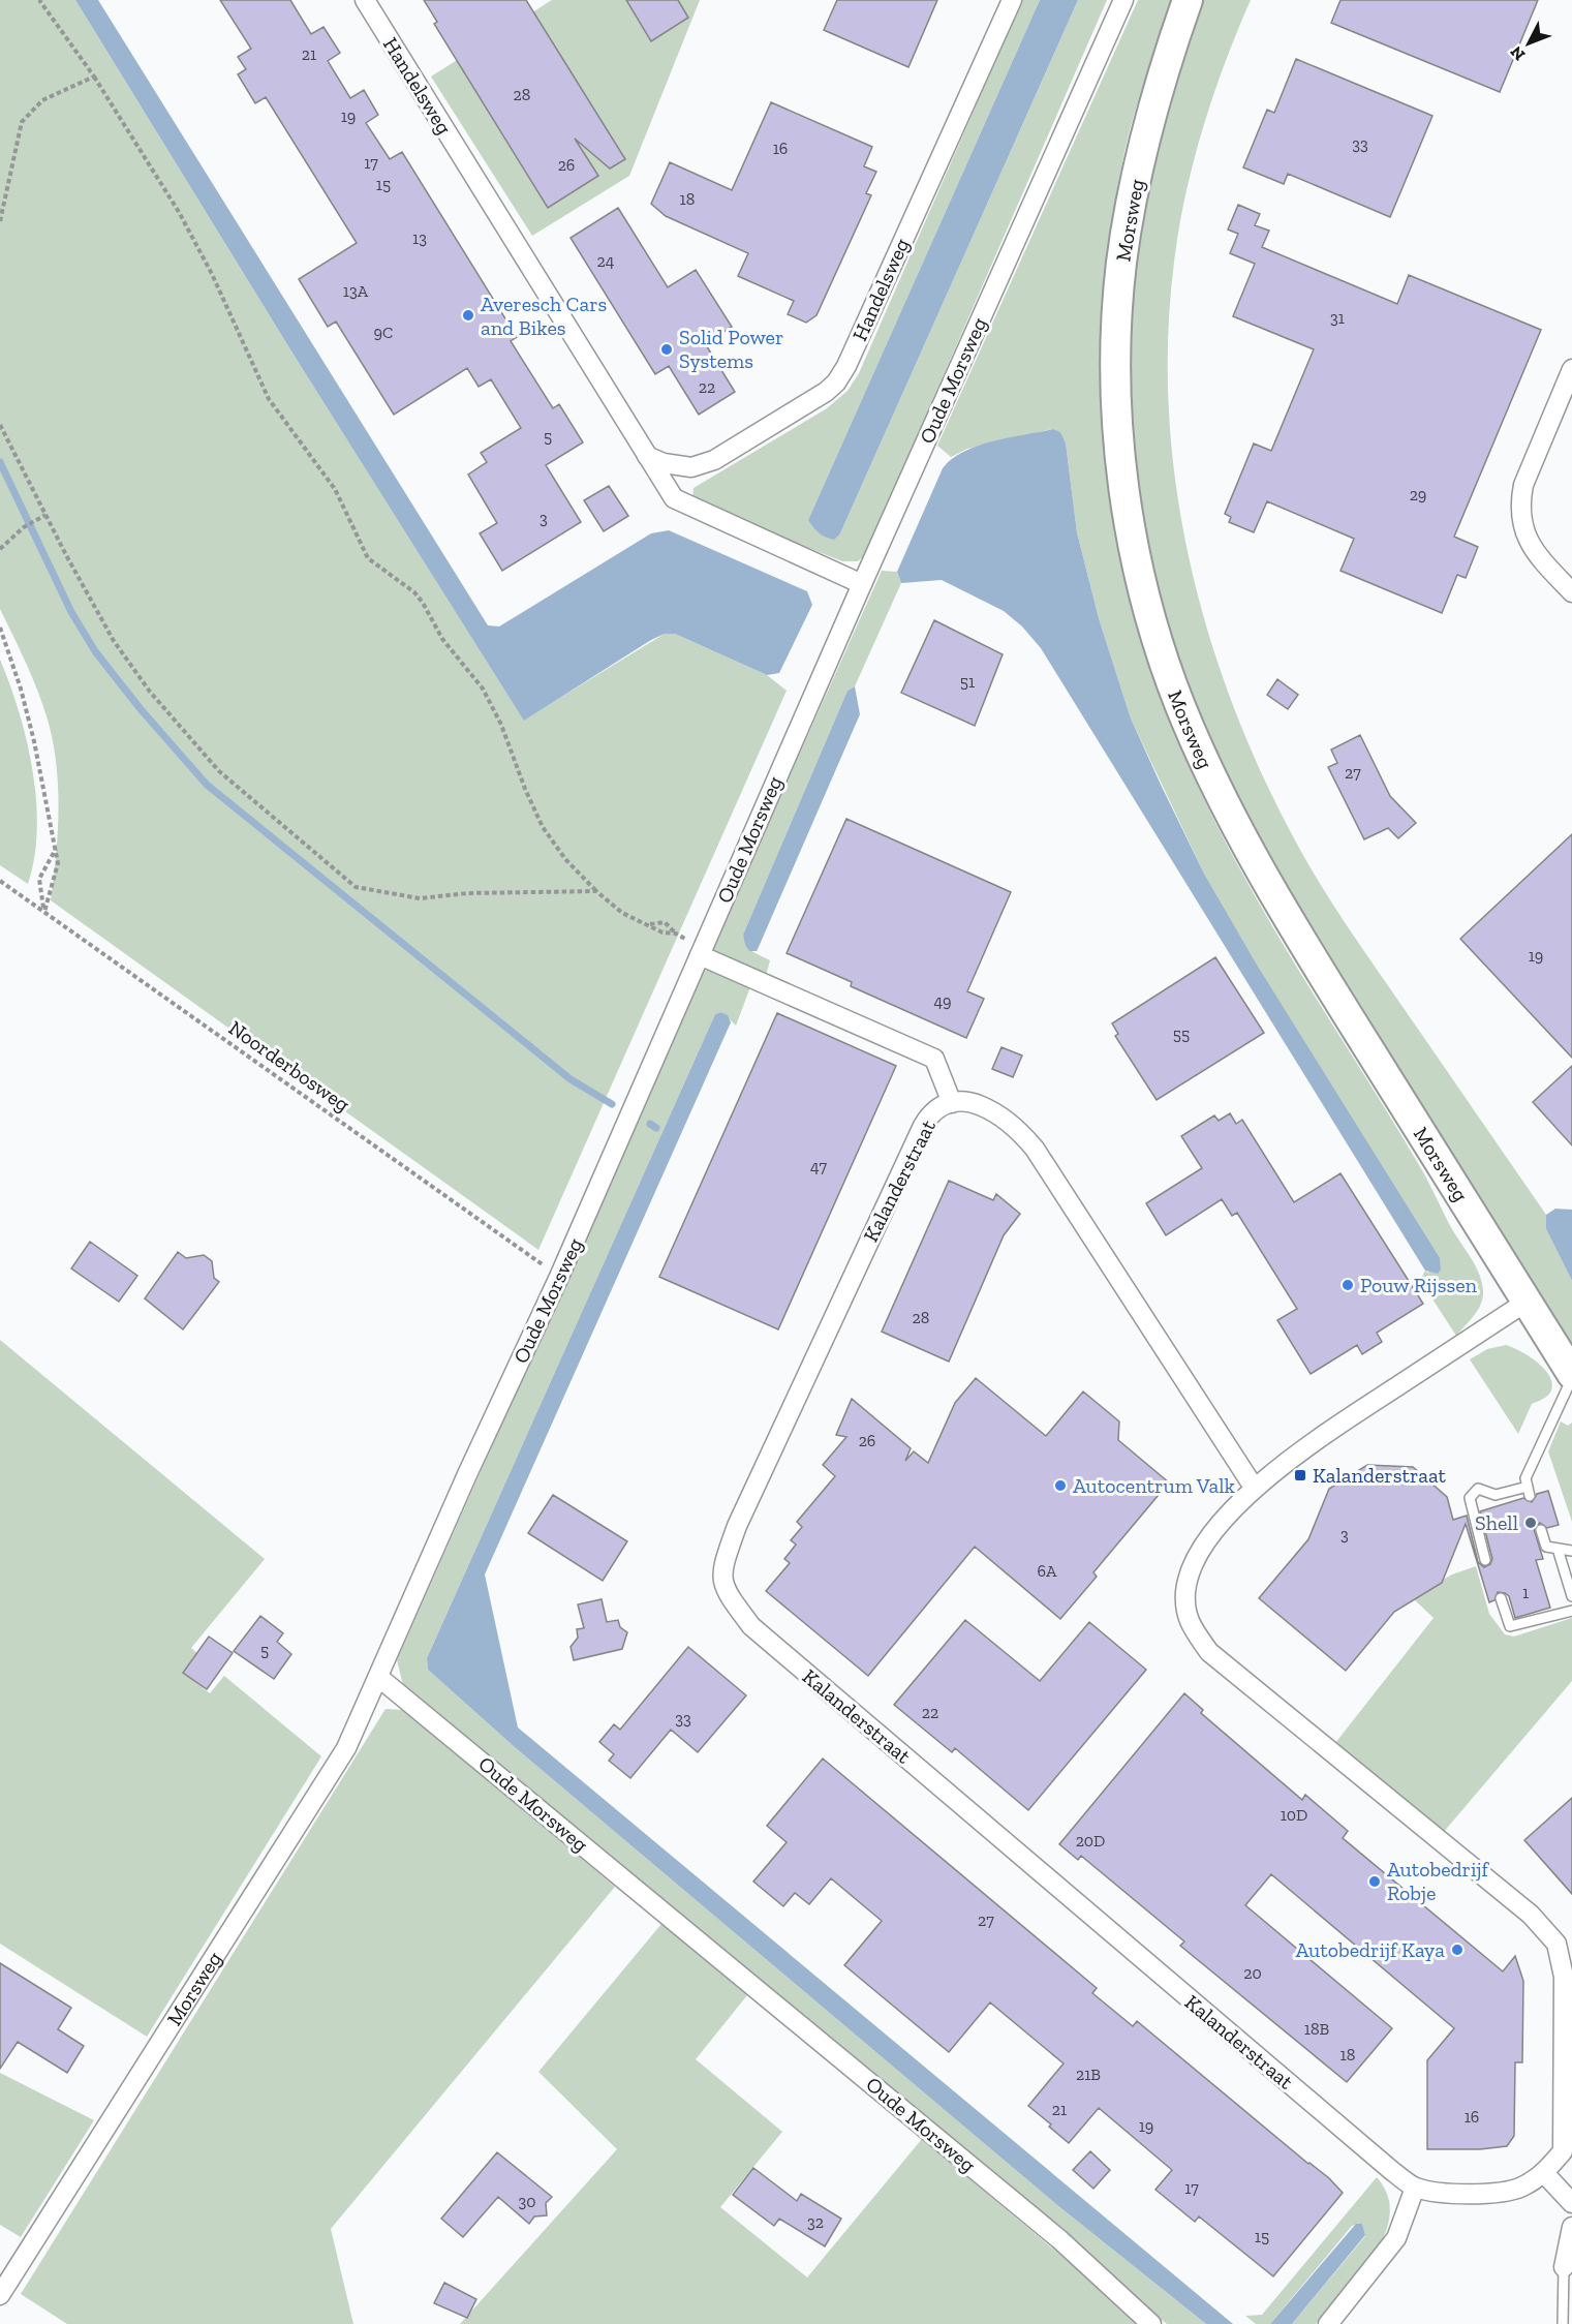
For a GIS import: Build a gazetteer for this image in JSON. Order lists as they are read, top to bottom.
{
  "streets": {
    "main road": ["Morsweg"],
    "street": ["Handelsweg", "Oude Morsweg", "Kalanderstraat"],
    "path": ["Noorderbosweg"]
  },
  "crossings": [
    ["Handelsweg", "Oude Morsweg"],
    ["Morsweg", "Oude Morsweg"],
    ["Morsweg", "Kalanderstraat"],
    ["Oude Morsweg", "Noorderbosweg"],
    ["Oude Morsweg", "Kalanderstraat"]
  ],
  "places": {
    "other": [
      "Averesch Cars and Bikes",
      "Solid Power Systems",
      "Pouw Rijssen",
      "Autocentrum Valk",
      "Shell",
      "Autobedrijf Robje",
      "Autobedrijf Kaya"
    ],
    "transit": ["Kalanderstraat"]
  },
  "house_numbers": [
    "21",
    "28",
    "19",
    "33",
    "16",
    "17",
    "26",
    "15",
    "18",
    "13",
    "24",
    "13A",
    "31",
    "9C",
    "22",
    "5",
    "29",
    "3",
    "51",
    "27",
    "19",
    "49",
    "55",
    "47",
    "28",
    "26",
    "3",
    "6A",
    "1",
    "5",
    "22",
    "33",
    "10D",
    "20D",
    "27",
    "20",
    "18B",
    "18",
    "21B",
    "21",
    "16",
    "19",
    "17",
    "30",
    "32",
    "15"
  ],
  "north": "bottom left"
}
